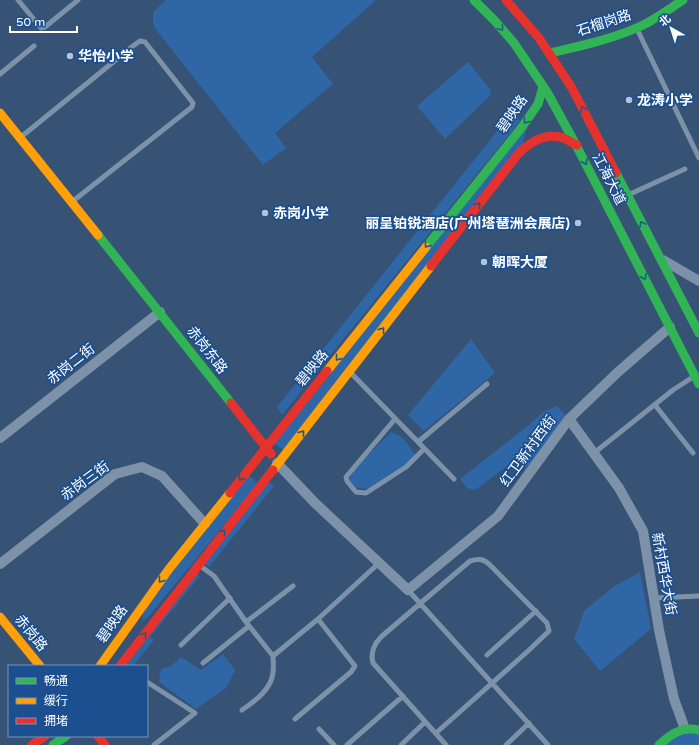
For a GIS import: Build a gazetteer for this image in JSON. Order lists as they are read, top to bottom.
{
  "streets": {
    "main road": [
      "石榴岗路",
      "碧映路",
      "江海大道",
      "赤岗东路",
      "赤岗路"
    ],
    "street": [
      "赤岗二街",
      "红卫新村西街",
      "赤岗三街",
      "新村西华大街"
    ]
  },
  "crossings": [
    ["石榴岗路", "江海大道"],
    ["碧映路", "江海大道"],
    ["碧映路", "赤岗东路"],
    ["碧映路", "赤岗三街"],
    ["江海大道", "红卫新村西街"],
    ["赤岗东路", "赤岗二街"],
    ["赤岗东路", "红卫新村西街"],
    ["红卫新村西街", "新村西华大街"]
  ],
  "places": [
    "华怡小学",
    "龙涛小学",
    "赤岗小学",
    "丽呈铂锐酒店(广州塔琶洲会展店)",
    "朝晖大厦"
  ],
  "legend": ["畅通", "缓行", "拥堵"],
  "scale_bar": "50 m",
  "north": "top left"
}
